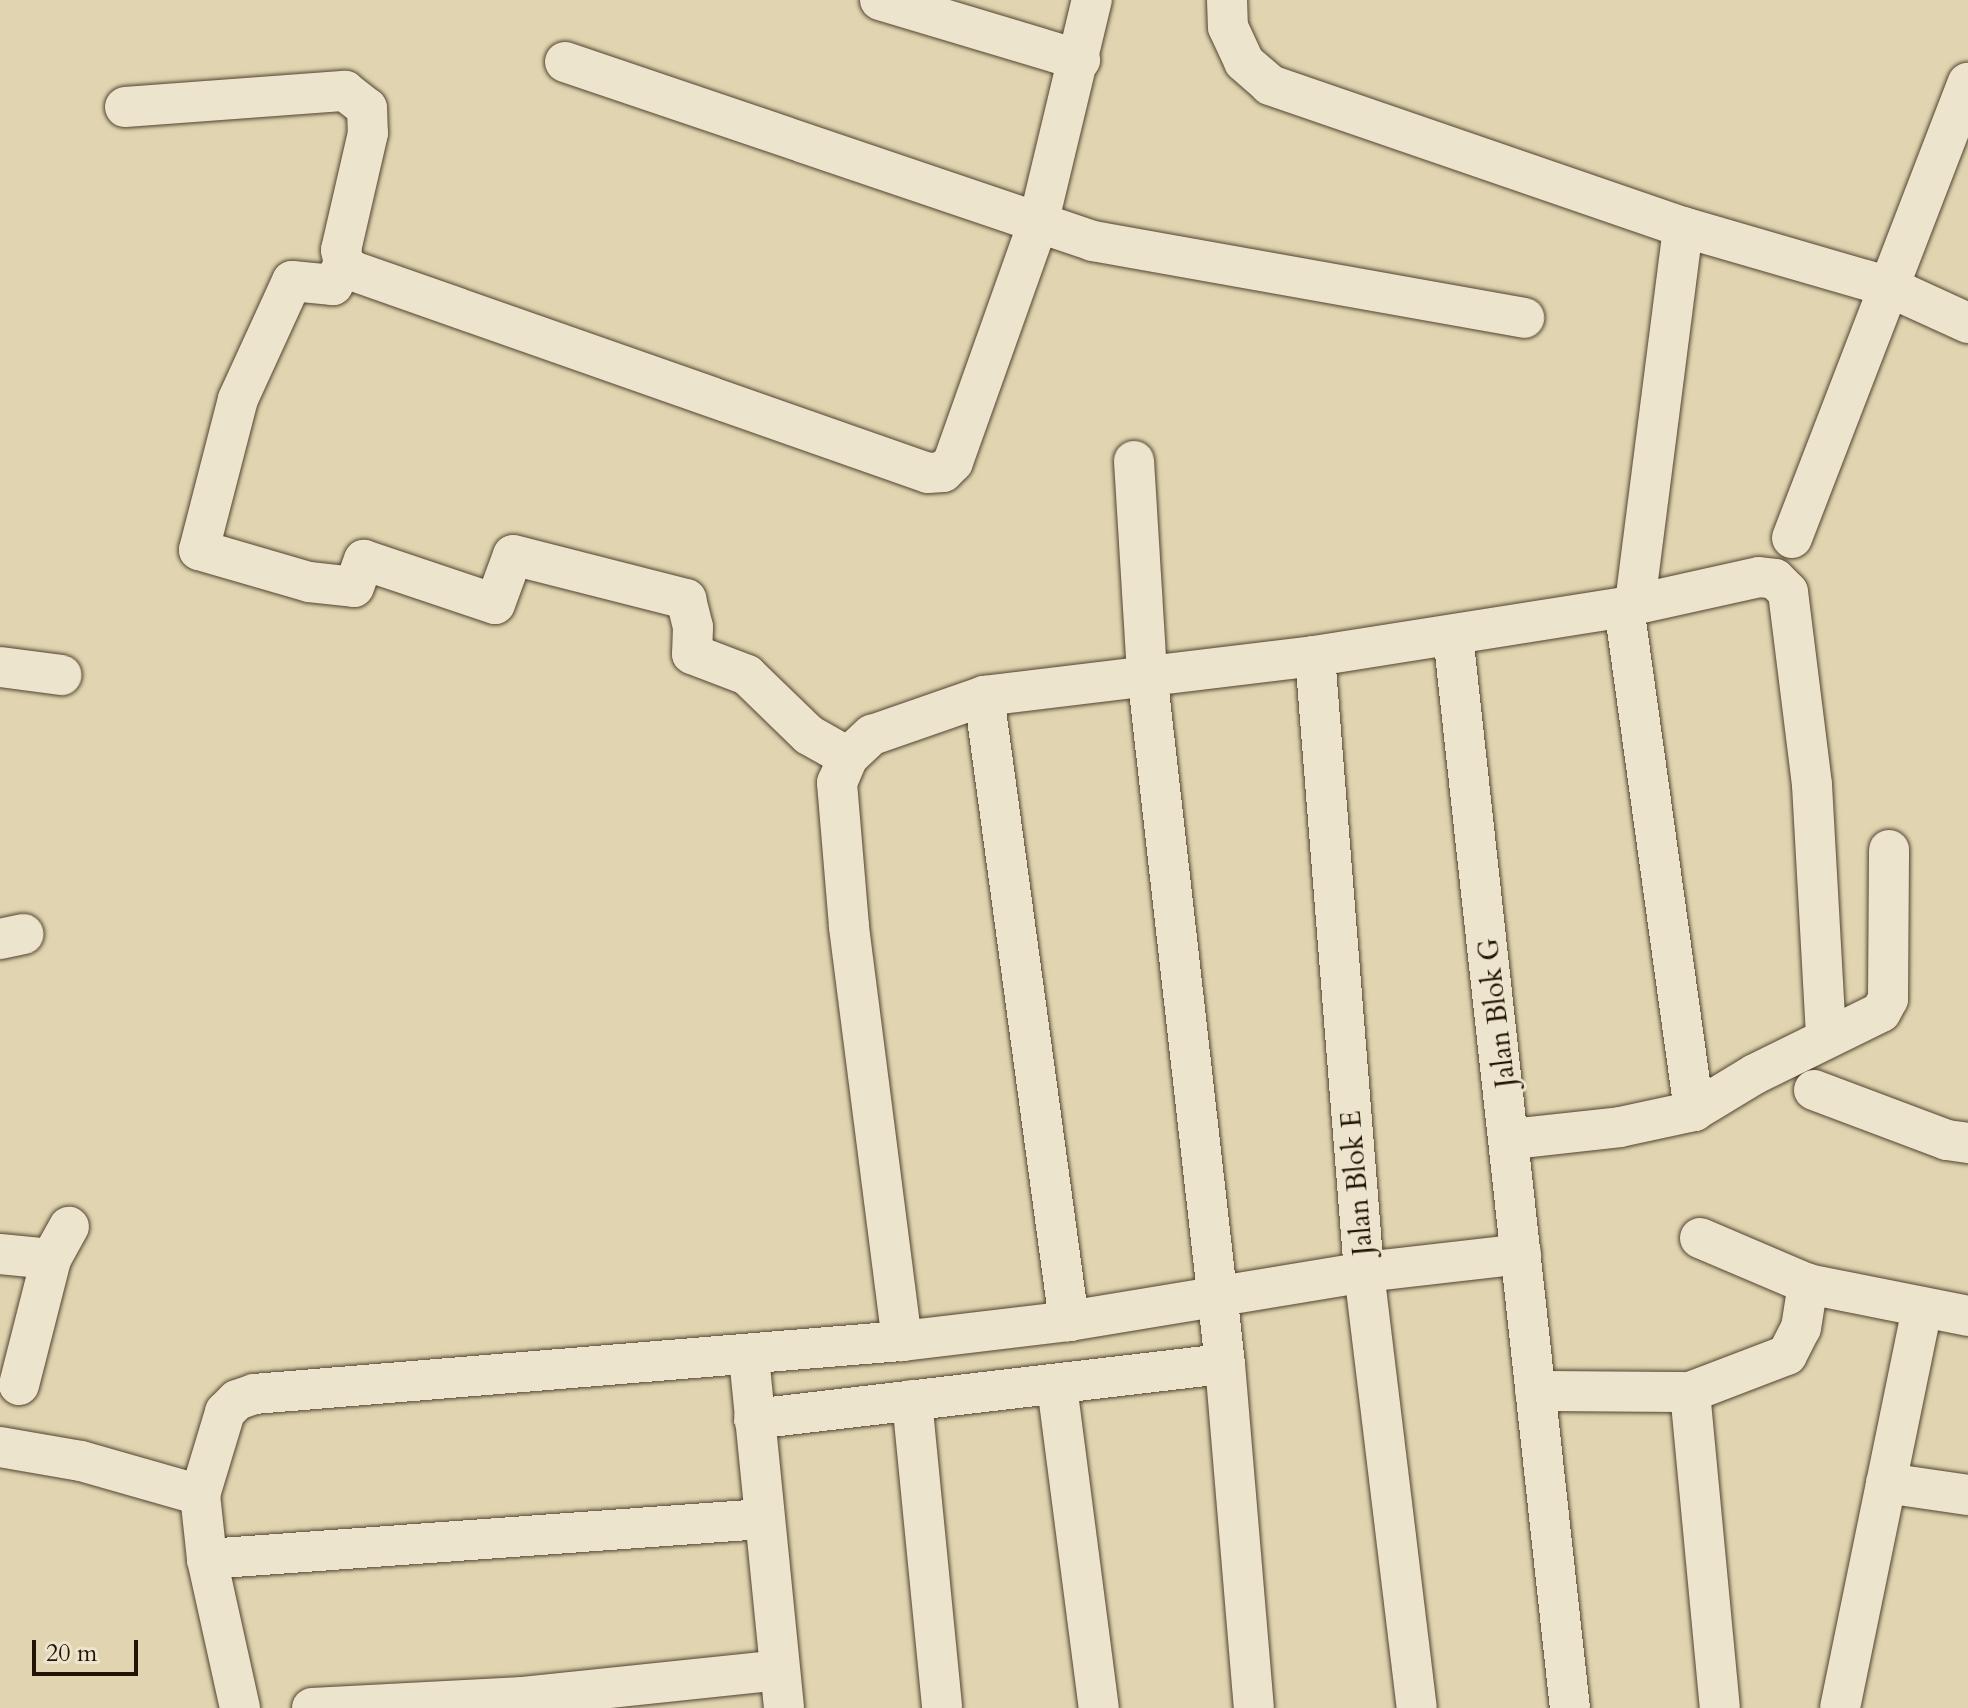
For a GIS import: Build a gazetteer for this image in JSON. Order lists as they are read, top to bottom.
{
  "streets": {
    "street": ["Jalan Blok G", "Jalan Blok E"]
  },
  "scale_bar": "20 m"
}
